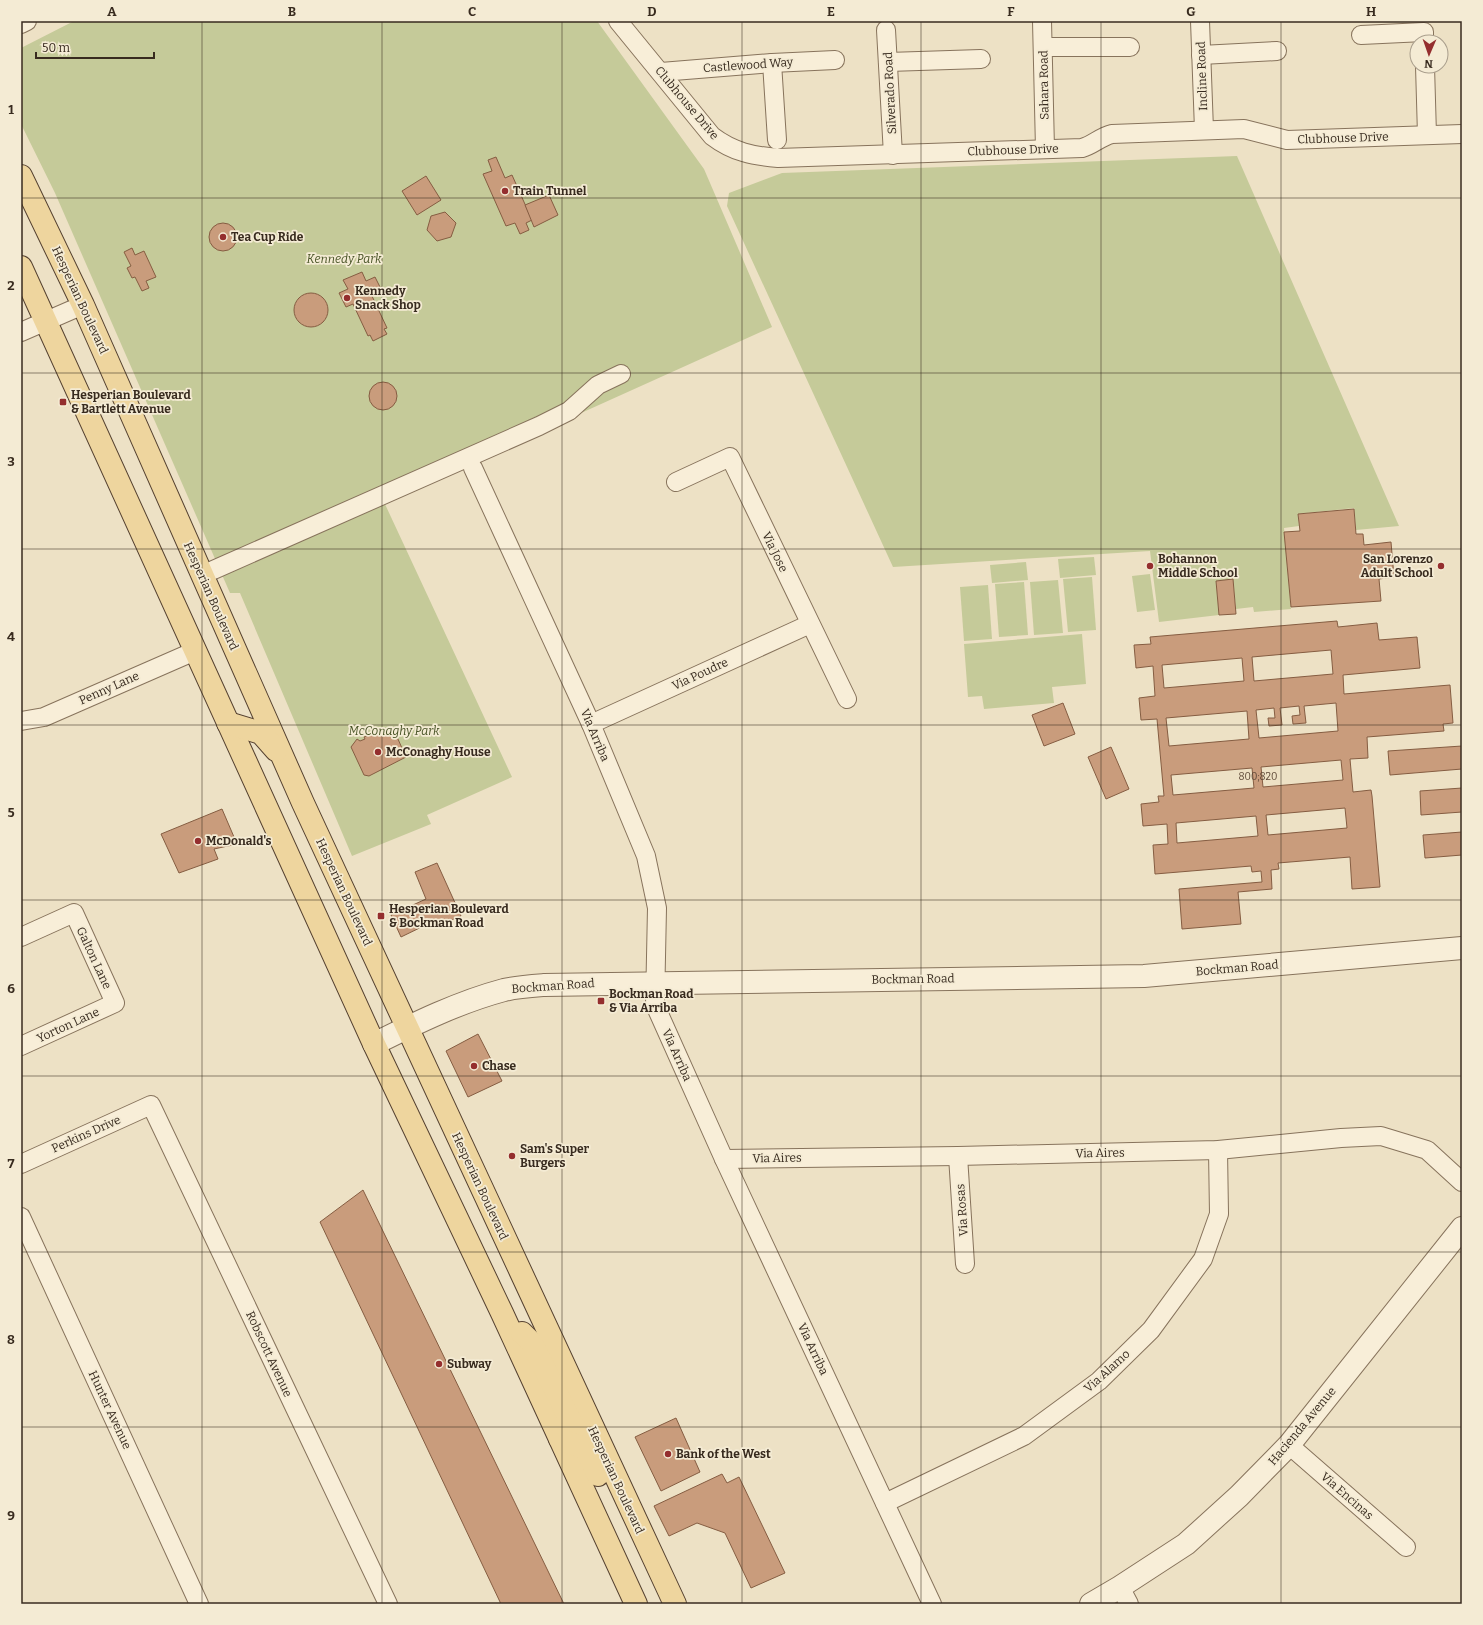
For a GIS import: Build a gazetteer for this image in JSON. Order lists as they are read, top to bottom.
{
  "streets": {
    "main road": ["Hesperian Boulevard"],
    "street": [
      "Castlewood Way",
      "Incline Road",
      "Sahara Road",
      "Silverado Road",
      "Clubhouse Drive",
      "Via Jose",
      "Via Poudre",
      "Penny Lane",
      "Via Arriba",
      "Galton Lane",
      "Bockman Road",
      "Yorton Lane",
      "Perkins Drive",
      "Via Aires",
      "Via Rosas",
      "Robscott Avenue",
      "Via Alamo",
      "Hunter Avenue",
      "Hacienda Avenue",
      "Via Encinas"
    ]
  },
  "crossings": [
    ["Castlewood Way", "Clubhouse Drive"],
    ["Incline Road", "Clubhouse Drive"],
    ["Sahara Road", "Clubhouse Drive"],
    ["Silverado Road", "Clubhouse Drive"],
    ["Hesperian Boulevard", "Bockman Road"],
    ["Via Jose", "Via Poudre"],
    ["Via Poudre", "Via Arriba"],
    ["Via Arriba", "Bockman Road"],
    ["Via Arriba", "Via Aires"],
    ["Via Arriba", "Via Alamo"],
    ["Galton Lane", "Yorton Lane"],
    ["Perkins Drive", "Robscott Avenue"],
    ["Via Aires", "Via Rosas"],
    ["Via Aires", "Via Alamo"],
    ["Hacienda Avenue", "Via Encinas"]
  ],
  "parks": ["Kennedy Park", "McConaghy Park"],
  "places": {
    "other": [
      "Train Tunnel",
      "Tea Cup Ride",
      "Kennedy Snack Shop",
      "Bohannon Middle School",
      "San Lorenzo Adult School",
      "McConaghy House",
      "McDonald's",
      "Chase",
      "Sam's Super Burgers",
      "Subway",
      "Bank of the West"
    ],
    "transit": ["Hesperian Boulevard & Bartlett Avenue", "Hesperian Boulevard & Bockman Road", "Bockman Road & Via Arriba"]
  },
  "house_numbers": ["800;820"],
  "scale_bar": "50 m",
  "north": "bottom",
  "grid": {
    "columns": [
      "A",
      "B",
      "C",
      "D",
      "E",
      "F",
      "G",
      "H"
    ],
    "rows": [
      "1",
      "2",
      "3",
      "4",
      "5",
      "6",
      "7",
      "8",
      "9"
    ]
  }
}
